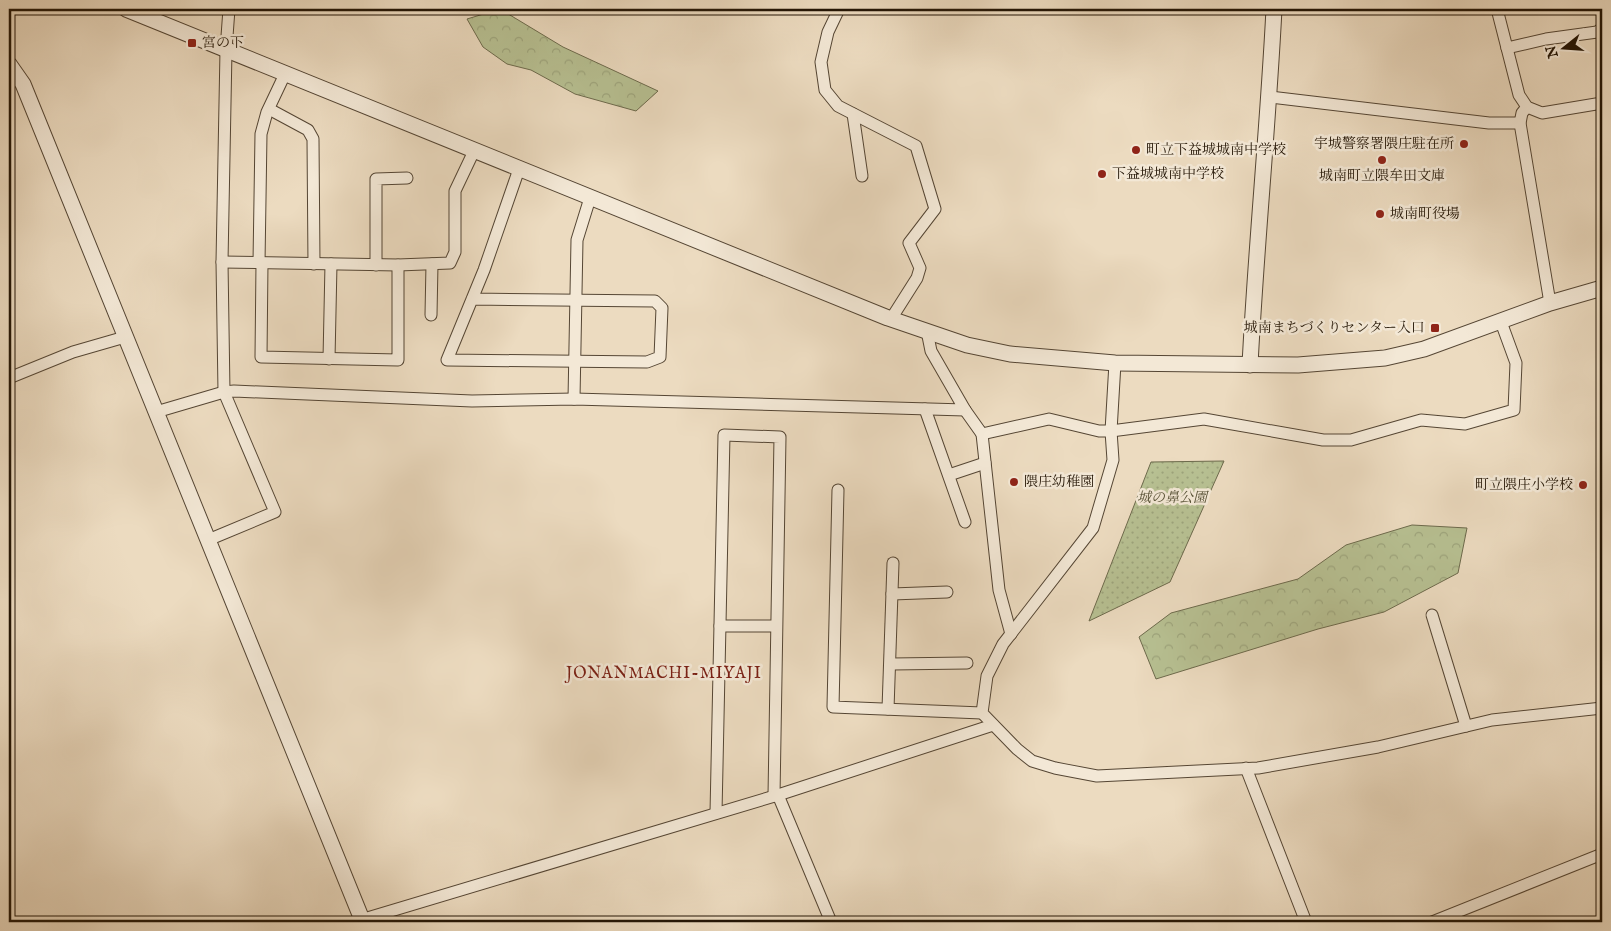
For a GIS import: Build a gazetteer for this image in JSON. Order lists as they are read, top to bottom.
{
  "districts": ["JONANMACHI-MIYAJI"],
  "parks": ["城の鼻公園"],
  "places": {
    "transit": ["宮の下", "城南まちづくりセンター入口"],
    "other": [
      "宇城警察署隈庄駐在所",
      "町立下益城城南中学校",
      "城南町立隈牟田文庫",
      "下益城城南中学校",
      "城南町役場",
      "隈庄幼稚園",
      "町立隈庄小学校"
    ]
  },
  "north": "left"
}
